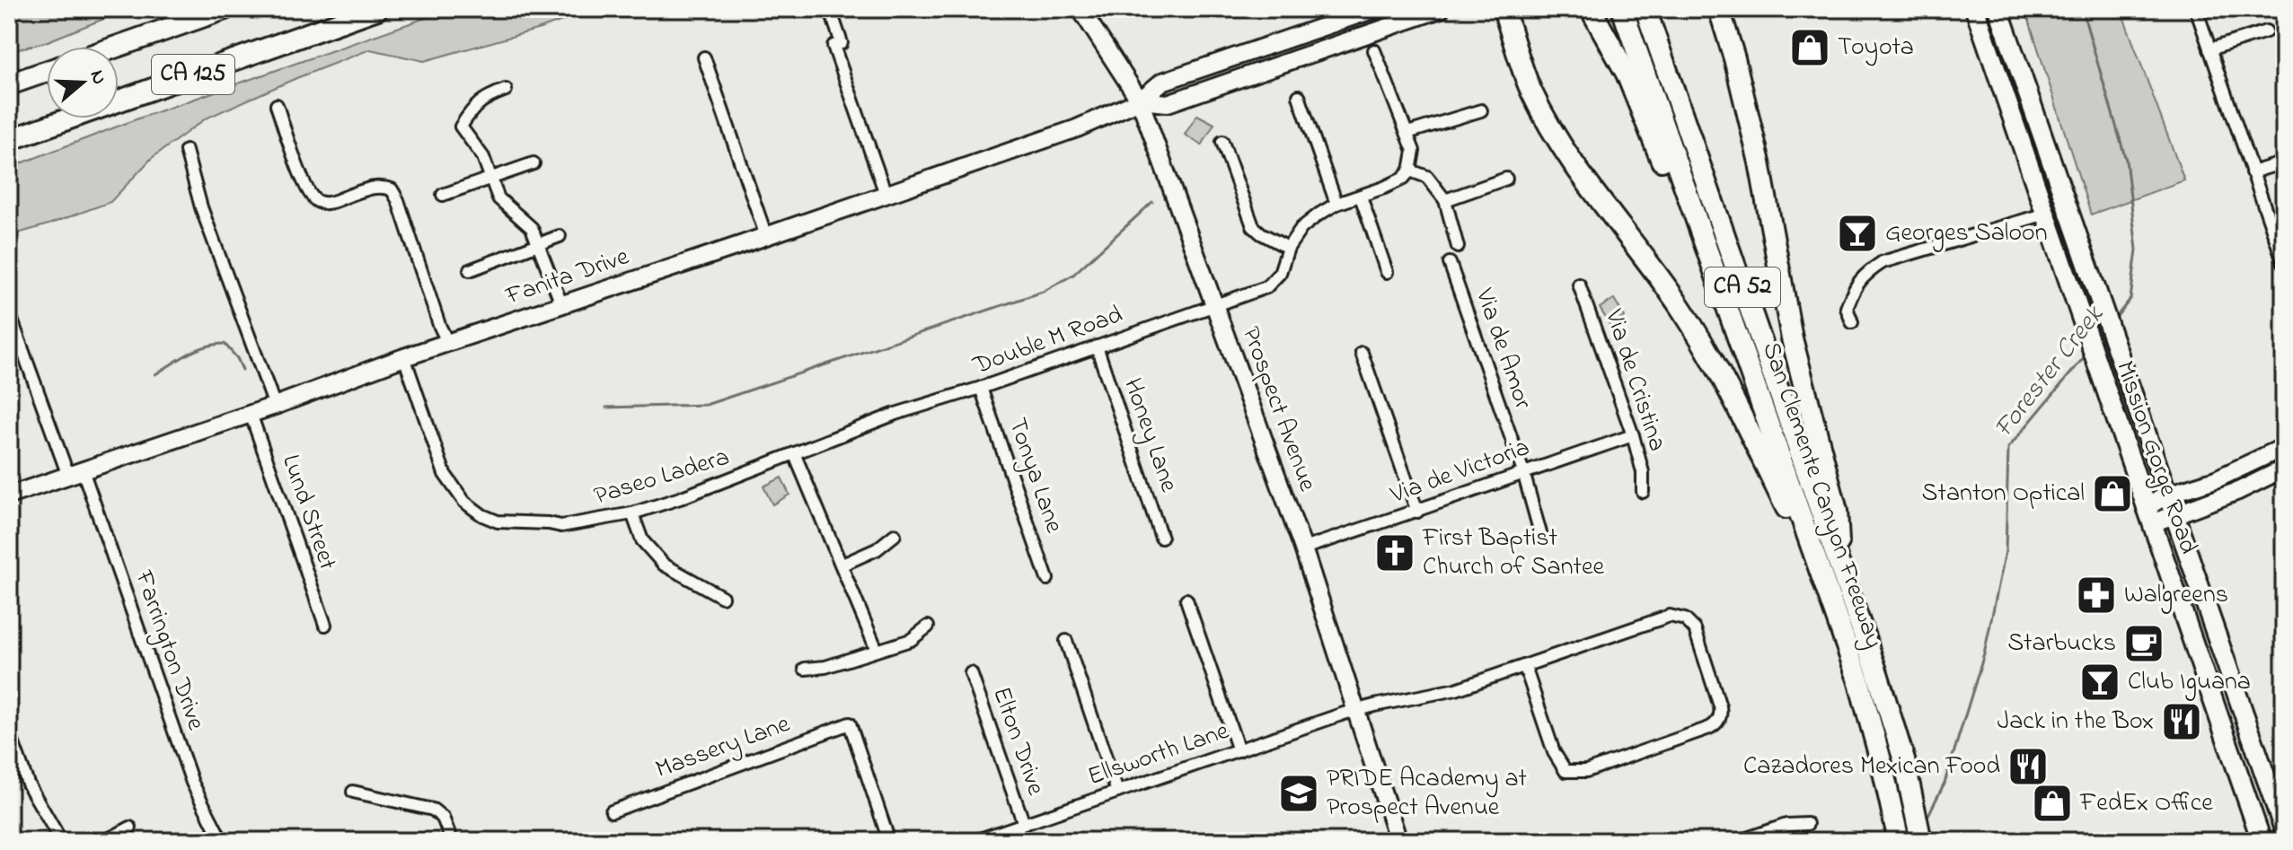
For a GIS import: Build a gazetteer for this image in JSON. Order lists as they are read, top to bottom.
{
  "streets": {
    "highway": ["CA 125", "CA 52", "San Clemente Canyon Freeway"],
    "main road": ["Fanita Drive", "Prospect Avenue", "Mission Gorge Road"],
    "street": [
      "Double M Road",
      "Via de Amor",
      "Via de Cristina",
      "Honey Lane",
      "Via de Victoria",
      "Tonya Lane",
      "Paseo Ladera",
      "Lund Street",
      "Farrington Drive",
      "Elton Drive",
      "Massery Lane",
      "Ellsworth Lane"
    ]
  },
  "crossings": [
    ["Fanita Drive", "Prospect Avenue"],
    ["Fanita Drive", "Paseo Ladera"],
    ["Fanita Drive", "Lund Street"],
    ["Fanita Drive", "Farrington Drive"],
    ["Double M Road", "Prospect Avenue"],
    ["Double M Road", "Honey Lane"],
    ["Double M Road", "Tonya Lane"],
    ["Double M Road", "Paseo Ladera"],
    ["Via de Amor", "Via de Victoria"],
    ["Via de Cristina", "Via de Victoria"],
    ["Prospect Avenue", "Via de Victoria"],
    ["Prospect Avenue", "Ellsworth Lane"],
    ["Elton Drive", "Ellsworth Lane"]
  ],
  "water": ["Forester Creek"],
  "places": {
    "shop": ["Toyota", "Stanton Optical", "FedEx Office"],
    "bar": ["Georges Saloon", "Club Iguana"],
    "church": ["First Baptist Church of Santee"],
    "pharmacy": ["Walgreens"],
    "cafe": ["Starbucks"],
    "restaurant": ["Jack in the Box", "Cazadores Mexican Food"],
    "school or university": ["PRIDE Academy at Prospect Avenue"]
  },
  "north": "right"
}
